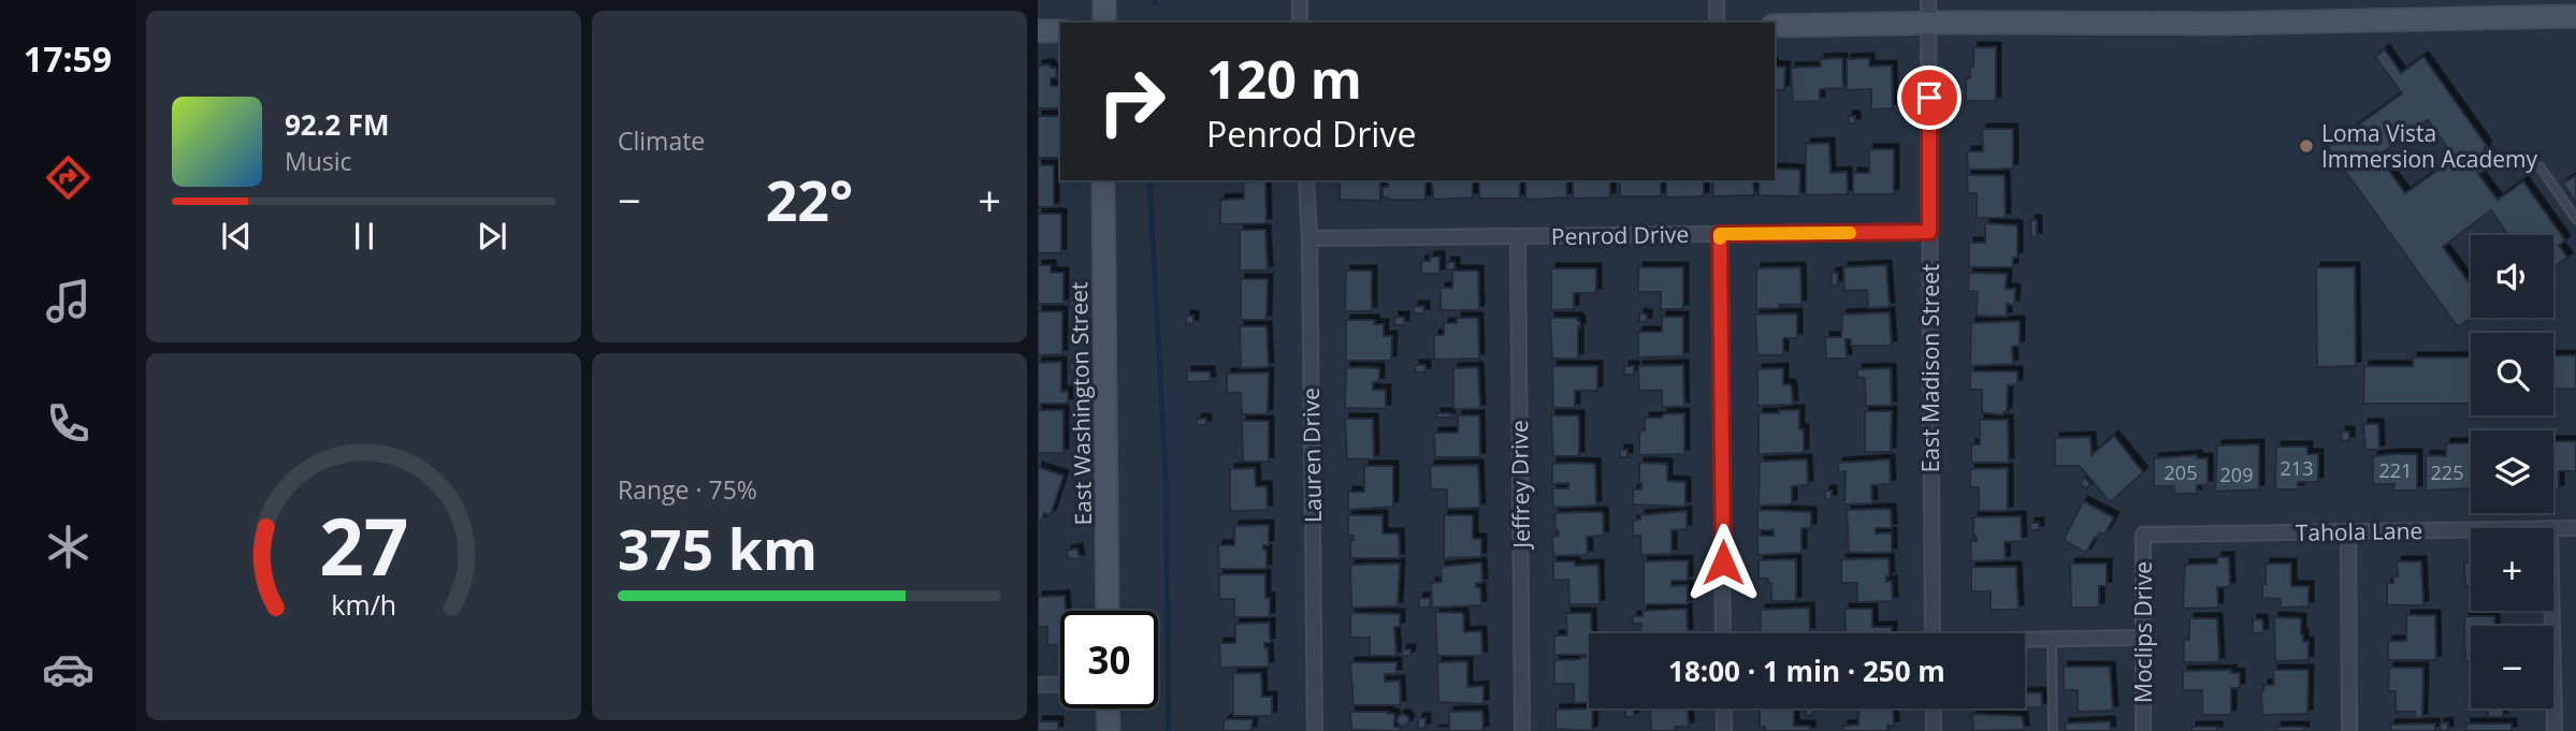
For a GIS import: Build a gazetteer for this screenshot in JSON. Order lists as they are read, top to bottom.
{
  "streets": {
    "street": [
      "Penrod Drive",
      "East Madison Street",
      "East Washington Street",
      "Lauren Drive",
      "Jeffrey Drive",
      "Tahola Lane",
      "Moclips Drive"
    ]
  },
  "crossings": [
    ["Penrod Drive", "East Madison Street"],
    ["Penrod Drive", "Lauren Drive"],
    ["Penrod Drive", "Jeffrey Drive"],
    ["Tahola Lane", "Moclips Drive"]
  ],
  "places": ["Loma Vista Immersion Academy"],
  "house_numbers": [
    "213",
    "221",
    "205",
    "225",
    "209"
  ],
  "page": {
    "tabs": "17:59",
    "tile": [
      "Climate",
      ["Range · 75%", "375 km"]
    ],
    "turn": ["120 m", "Penrod Drive"],
    "song": ["92.2 FM", "Music"],
    "heat": ["−", "22°", "+"],
    "map_buttons": ["+", "−"],
    "limit": "30",
    "trip": "18:00 · 1 min · 250 m",
    "gauge": ["27", "km/h"]
  }
}
